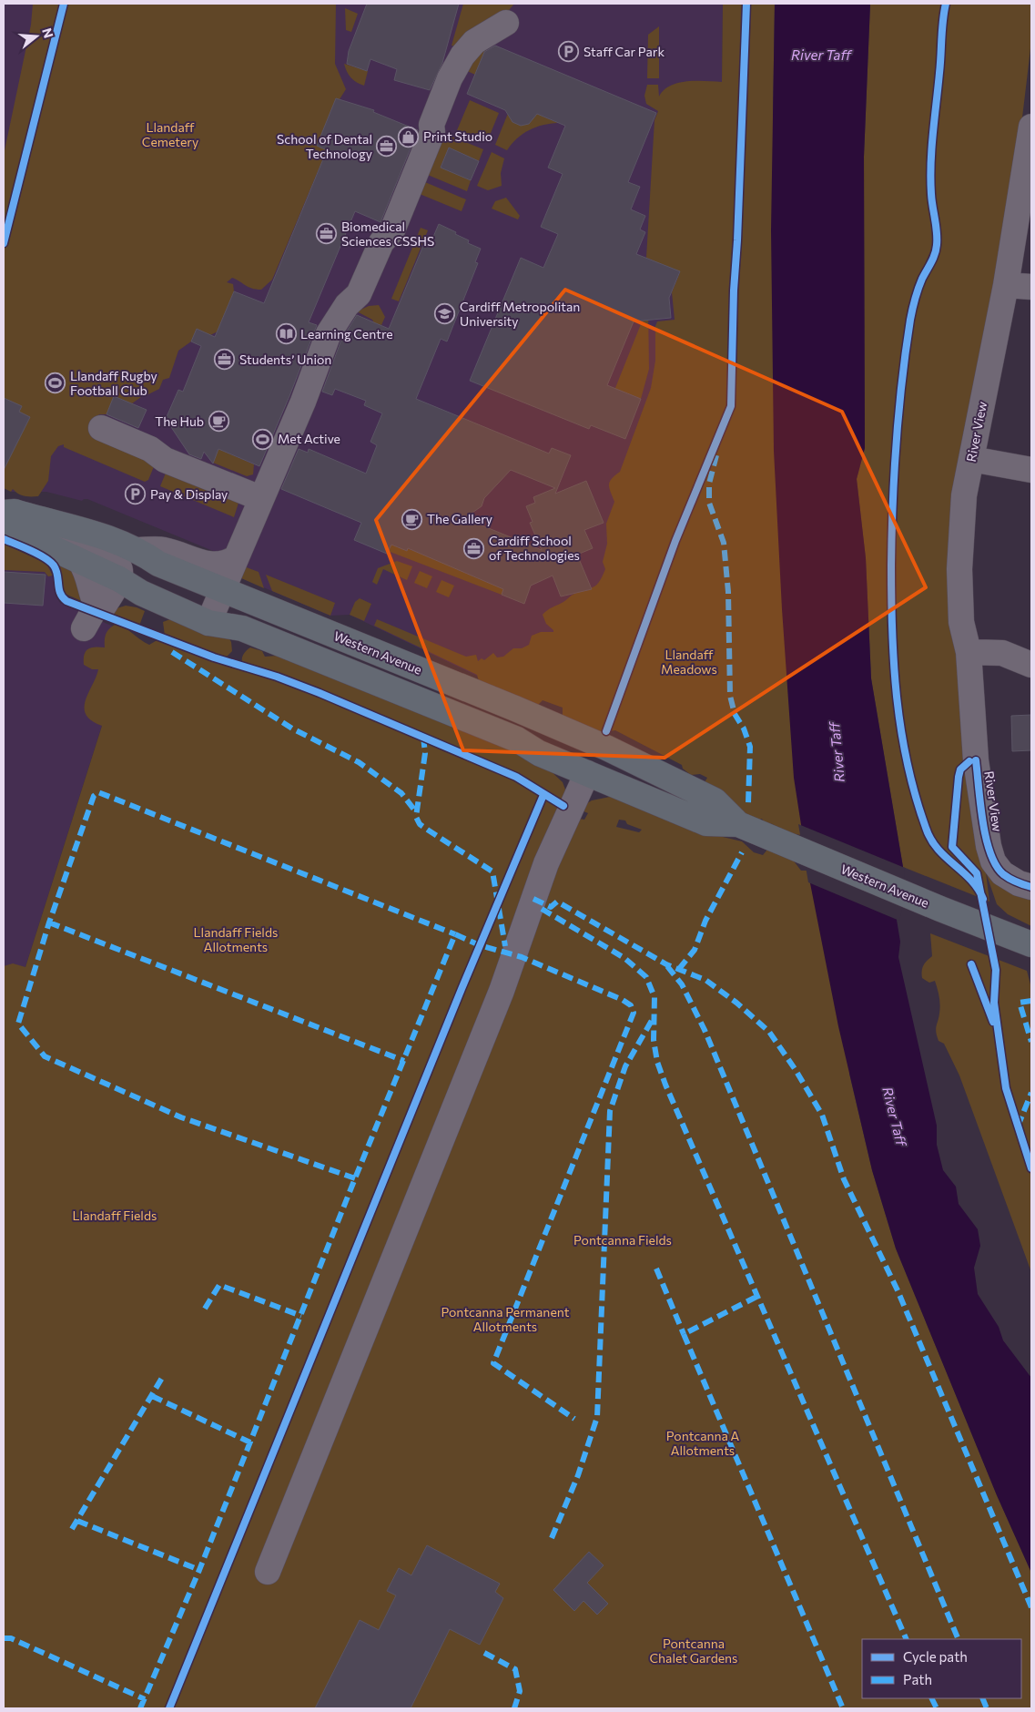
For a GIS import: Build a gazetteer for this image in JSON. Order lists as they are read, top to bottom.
{
  "streets": {
    "highway": ["Western Avenue"],
    "street": ["River View"]
  },
  "water": ["River Taff"],
  "parks": [
    "Llandaff Cemetery",
    "Llandaff Meadows",
    "Llandaff Fields Allotments",
    "Llandaff Fields",
    "Pontcanna Fields",
    "Pontcanna Permanent Allotments",
    "Pontcanna A Allotments",
    "Pontcanna Chalet Gardens"
  ],
  "places": {
    "parking": ["Staff Car Park", "Pay & Display"],
    "shop": ["Print Studio"],
    "office": [
      "School of Dental Technology",
      "Biomedical Sciences CSSHS",
      "Students’ Union",
      "Cardiff School of Technologies"
    ],
    "school or university": ["Cardiff Metropolitan University"],
    "library": ["Learning Centre"],
    "sports": ["Llandaff Rugby Football Club", "Met Active"],
    "cafe": ["The Hub", "The Gallery"]
  },
  "legend": ["Cycle path", "Path"],
  "north": "right"
}
